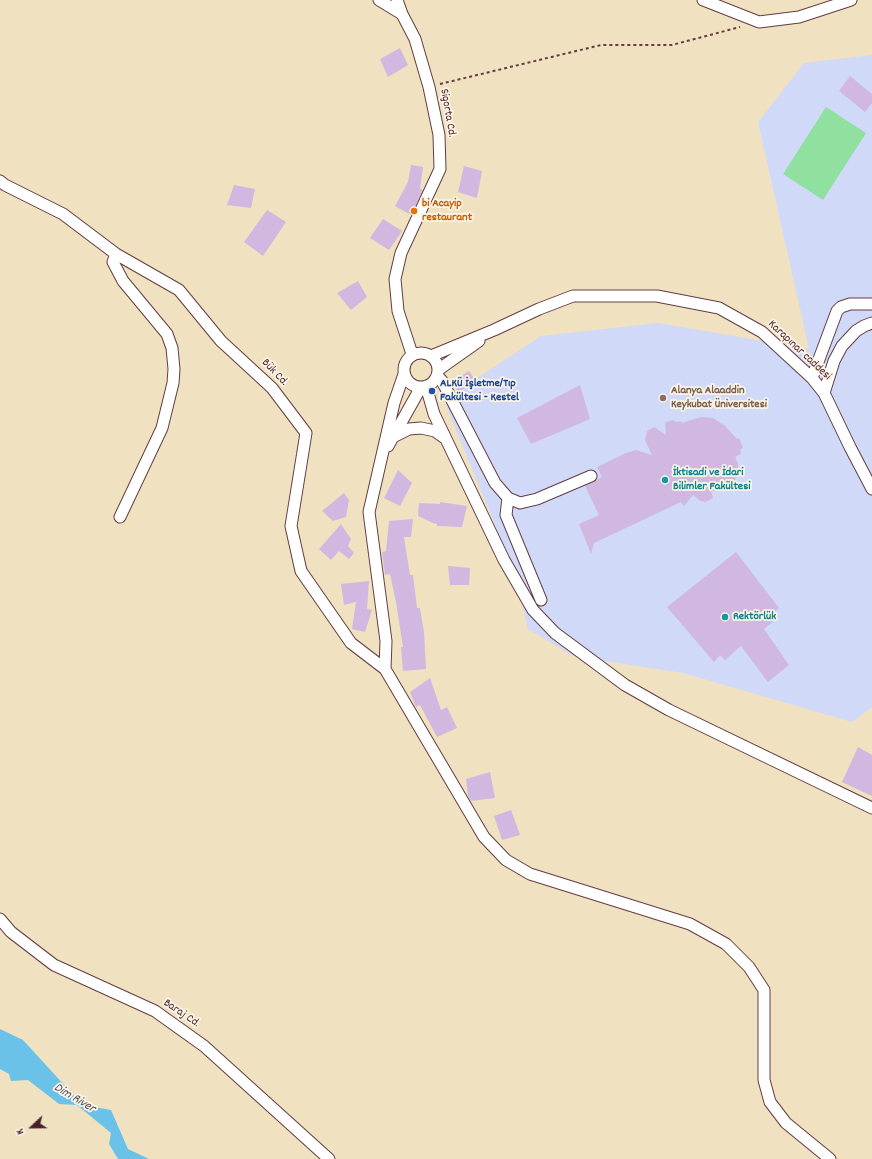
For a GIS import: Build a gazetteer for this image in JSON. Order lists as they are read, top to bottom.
{
  "streets": {
    "street": [
      "Sigorta Cd.",
      "Karapınar caddesi",
      "Bük Cd.",
      "Baraj Cd."
    ]
  },
  "crossings": [
    ["Sigorta Cd.", "Karapınar caddesi"]
  ],
  "water": ["Dim River"],
  "places": [
    "bi Acayip restaurant",
    "ALKÜ İşletme/Tıp Fakültesi - Kestel",
    "Alanya Alaaddin Keykubat Üniversitesi",
    "İktisadi ve İdari Bilimler Fakültesi",
    "Rektörlük"
  ],
  "north": "left"
}
